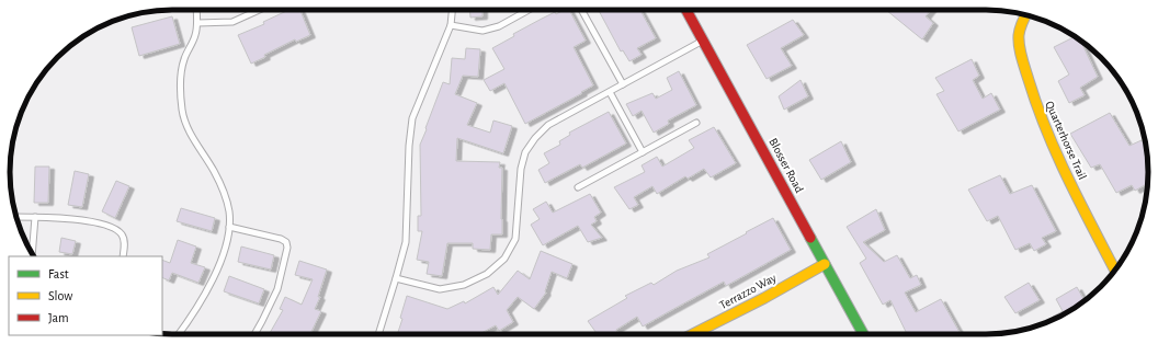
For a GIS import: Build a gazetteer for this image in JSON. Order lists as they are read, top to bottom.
{
  "streets": {
    "street": ["Quarterhorse Trail", "Blosser Road", "Terrazzo Way"]
  },
  "crossings": [
    ["Blosser Road", "Terrazzo Way"]
  ],
  "legend": ["Fast", "Slow", "Jam"]
}
